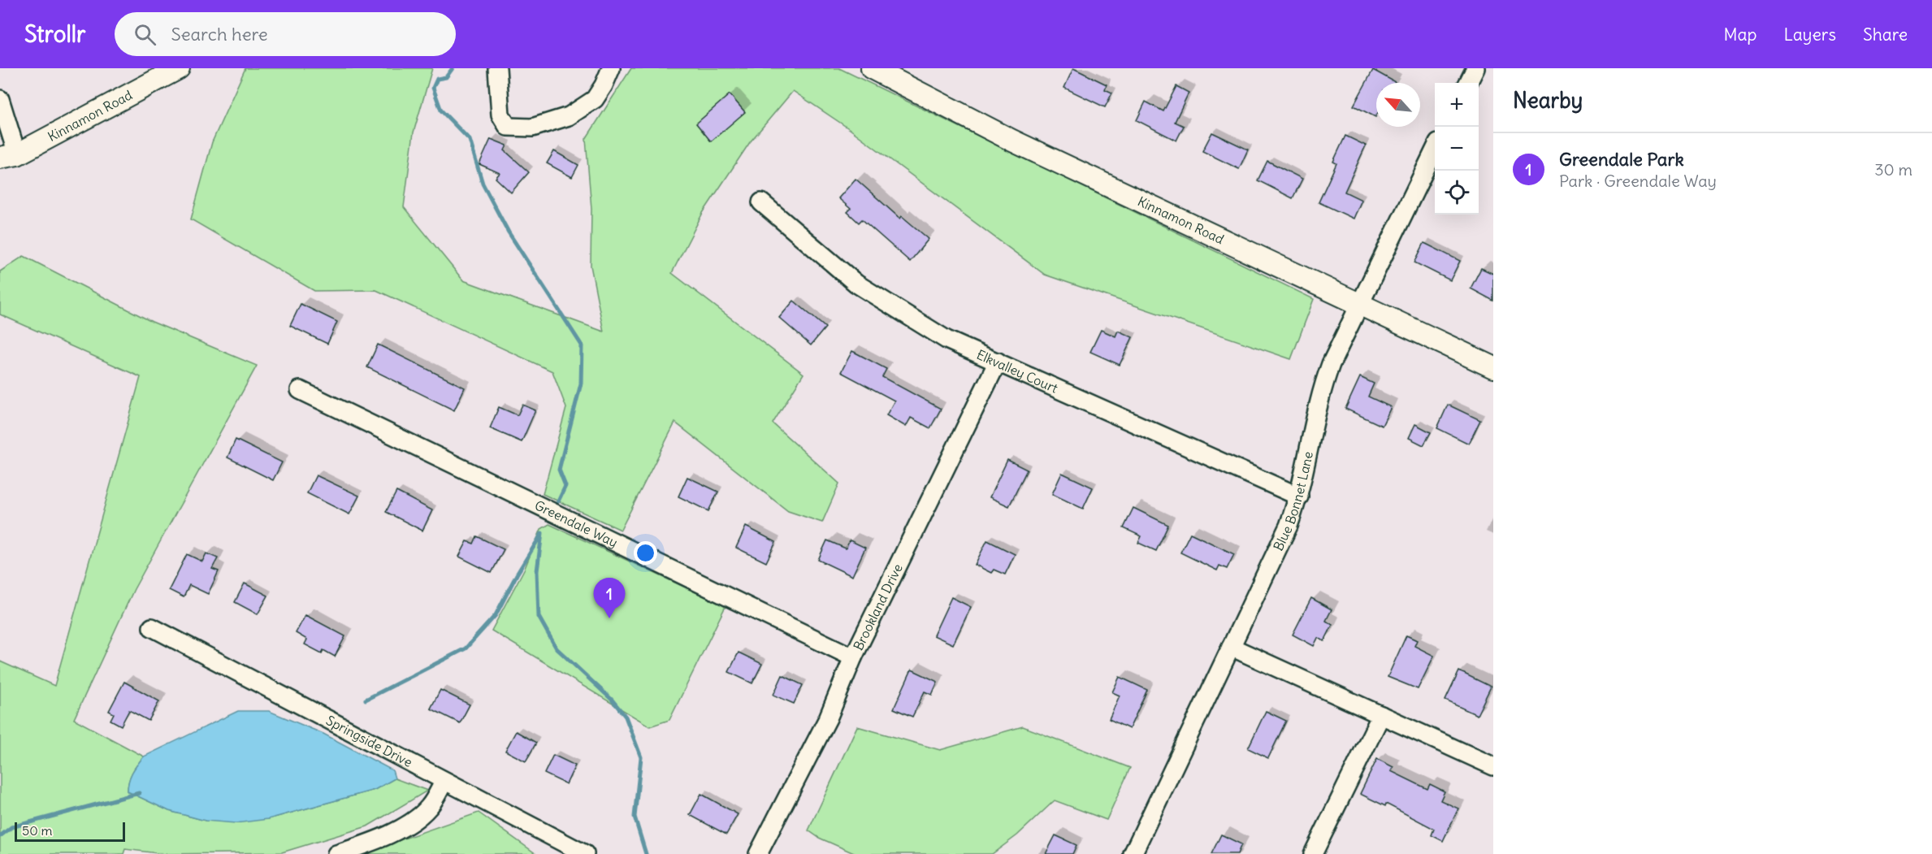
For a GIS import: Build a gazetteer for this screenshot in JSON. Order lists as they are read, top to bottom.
{
  "streets": {
    "main road": ["Kinnamon Road"],
    "street": [
      "Elkvalley Court",
      "Blue Bonnet Lane",
      "Greendale Way",
      "Brookland Drive",
      "Springside Drive"
    ]
  },
  "crossings": [
    ["Kinnamon Road", "Blue Bonnet Lane"],
    ["Elkvalley Court", "Blue Bonnet Lane"],
    ["Elkvalley Court", "Brookland Drive"],
    ["Greendale Way", "Brookland Drive"]
  ],
  "scale_bar": "50 m",
  "north": "top left",
  "page": {
    "header": "Strollr",
    "search": "Search here",
    "nav": ["Map", "Layers", "Share"],
    "heading": "Nearby",
    "map_buttons": ["+", "−"],
    "list": [
      {
        "mark": "1",
        "name": "Greendale Park",
        "note": "Park · Greendale Way",
        "value": "30 m"
      }
    ],
    "pins": "1",
    "scale": "50 m"
  }
}
